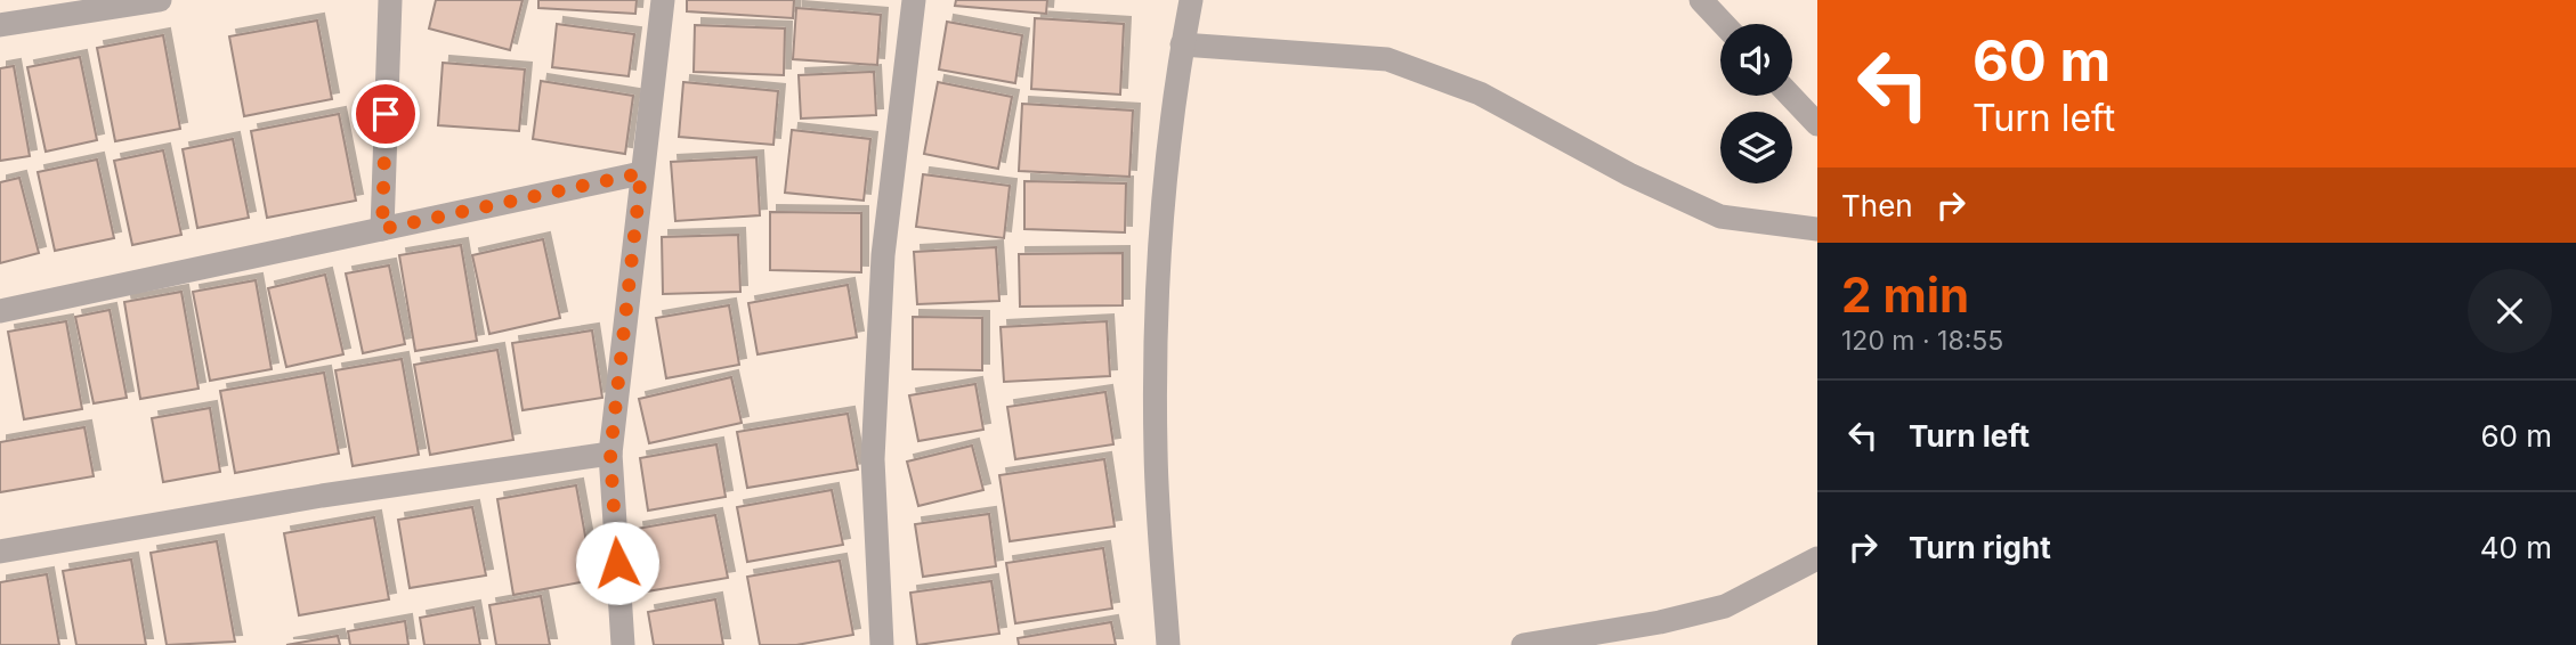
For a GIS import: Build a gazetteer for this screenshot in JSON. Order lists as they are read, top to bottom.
{
  "page": {
    "turn": ["60 m", "Turn left"],
    "then": "Then",
    "heading": ["2 min", "120 m · 18:55"],
    "list": [
      {
        "name": "Turn left",
        "value": "60 m"
      },
      {
        "name": "Turn right",
        "value": "40 m"
      }
    ]
  }
}
